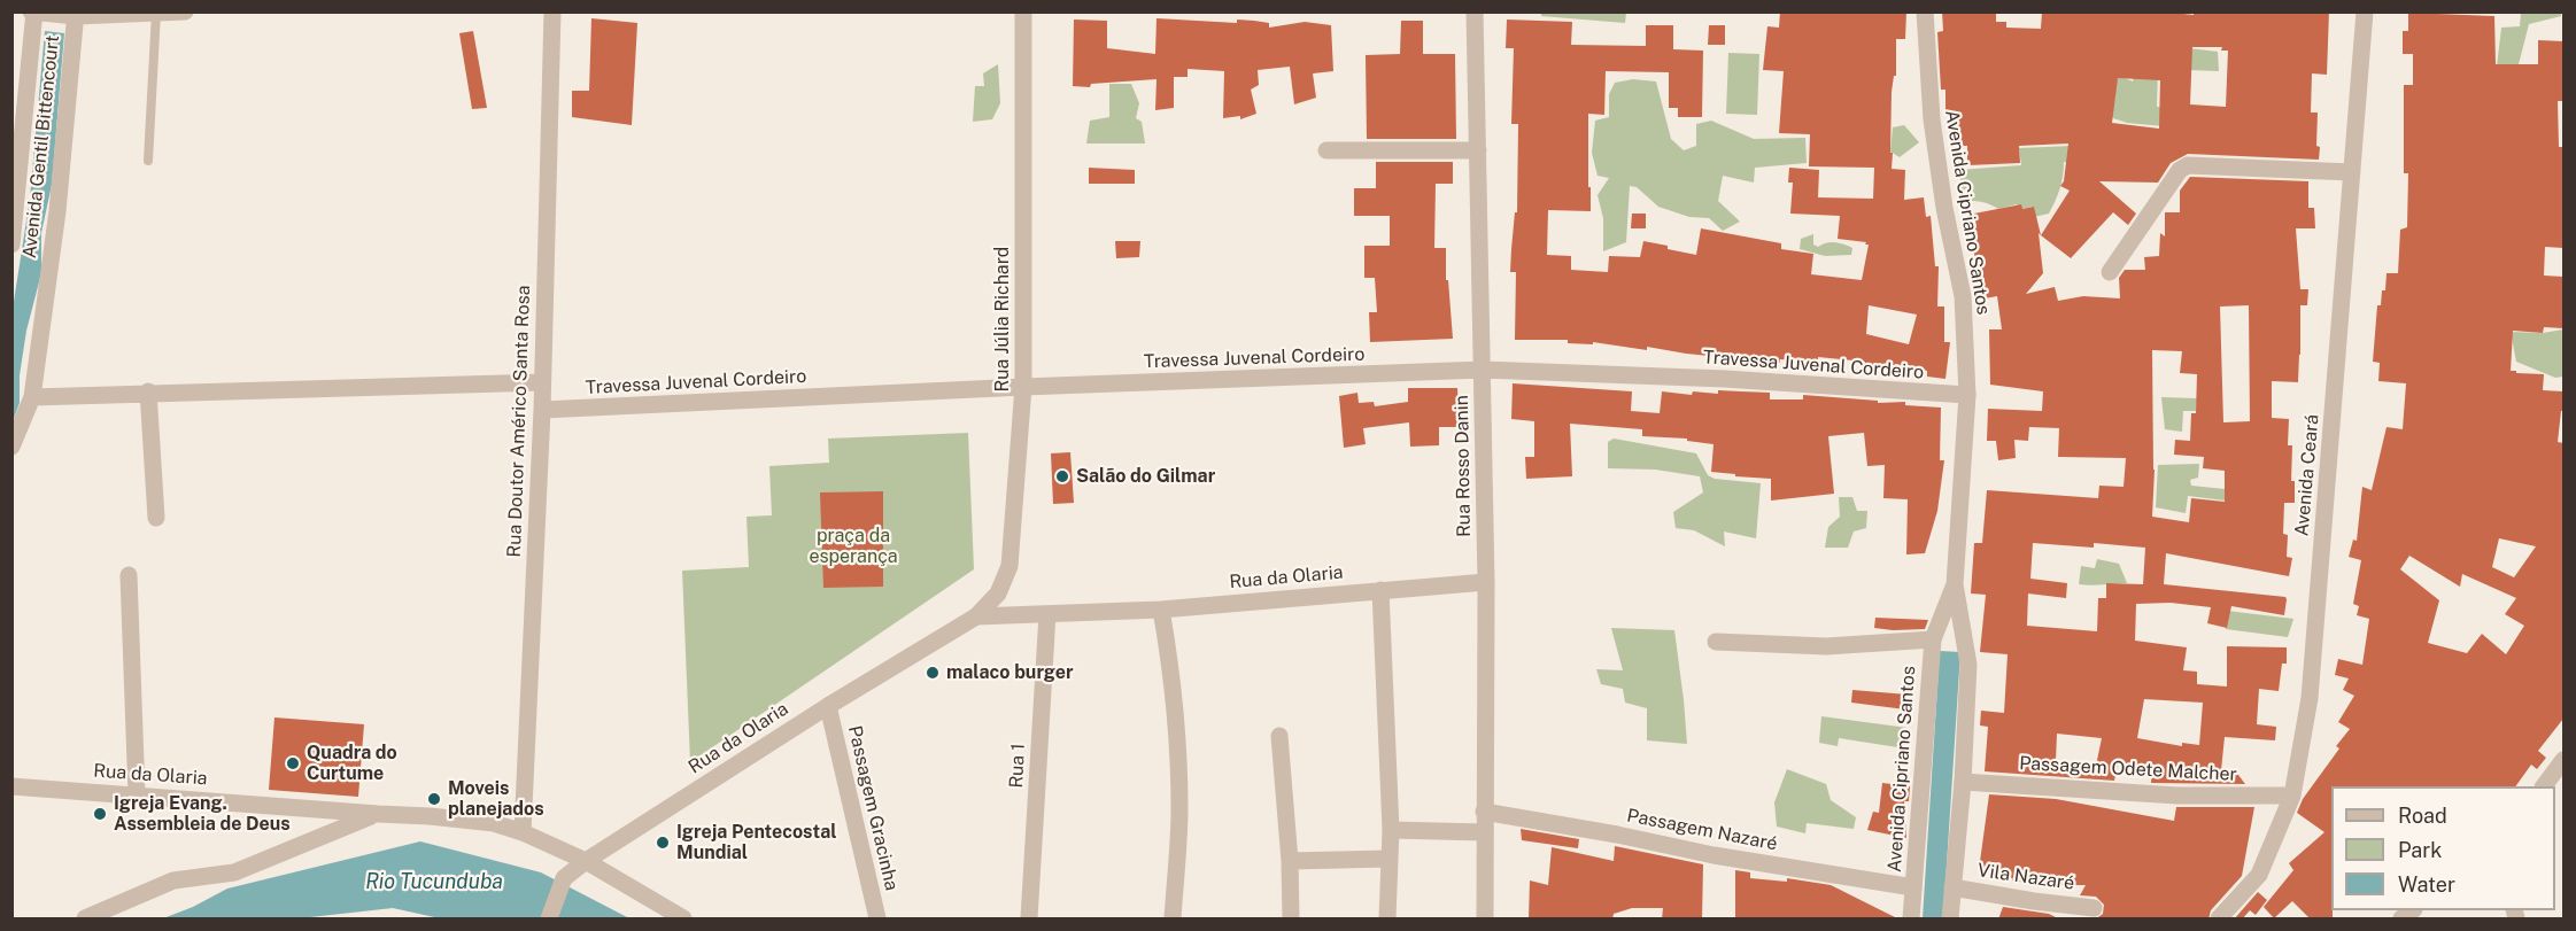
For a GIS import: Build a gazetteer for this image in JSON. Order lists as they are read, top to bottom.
{
  "streets": {
    "street": [
      "Avenida Gentil Bittencourt",
      "Avenida Cipriano Santos",
      "Rua Júlia Richard",
      "Travessa Juvenal Cordeiro",
      "Rua Doutor Américo Santa Rosa",
      "Rua Rosso Danin",
      "Avenida Ceará",
      "Rua da Olaria",
      "Rua 1",
      "Passagem Odete Malcher",
      "Passagem Gracinha",
      "Passagem Nazaré",
      "Vila Nazaré"
    ]
  },
  "crossings": [
    ["Avenida Cipriano Santos", "Travessa Juvenal Cordeiro"],
    ["Avenida Cipriano Santos", "Passagem Odete Malcher"],
    ["Avenida Cipriano Santos", "Passagem Nazaré"],
    ["Avenida Cipriano Santos", "Vila Nazaré"],
    ["Rua Júlia Richard", "Travessa Juvenal Cordeiro"],
    ["Rua Júlia Richard", "Rua da Olaria"],
    ["Travessa Juvenal Cordeiro", "Rua Doutor Américo Santa Rosa"],
    ["Travessa Juvenal Cordeiro", "Rua Rosso Danin"],
    ["Rua Doutor Américo Santa Rosa", "Rua da Olaria"],
    ["Rua Rosso Danin", "Rua da Olaria"],
    ["Rua Rosso Danin", "Passagem Nazaré"],
    ["Avenida Ceará", "Passagem Odete Malcher"],
    ["Rua da Olaria", "Rua 1"],
    ["Rua da Olaria", "Passagem Gracinha"]
  ],
  "water": ["Rio Tucunduba"],
  "parks": ["praça da esperança"],
  "places": [
    "Salão do Gilmar",
    "malaco burger",
    "Quadra do Curtume",
    "Moveis planejados",
    "Igreja Evang. Assembleia de Deus",
    "Igreja Pentecostal Mundial"
  ],
  "legend": ["Road", "Park", "Water"]
}
